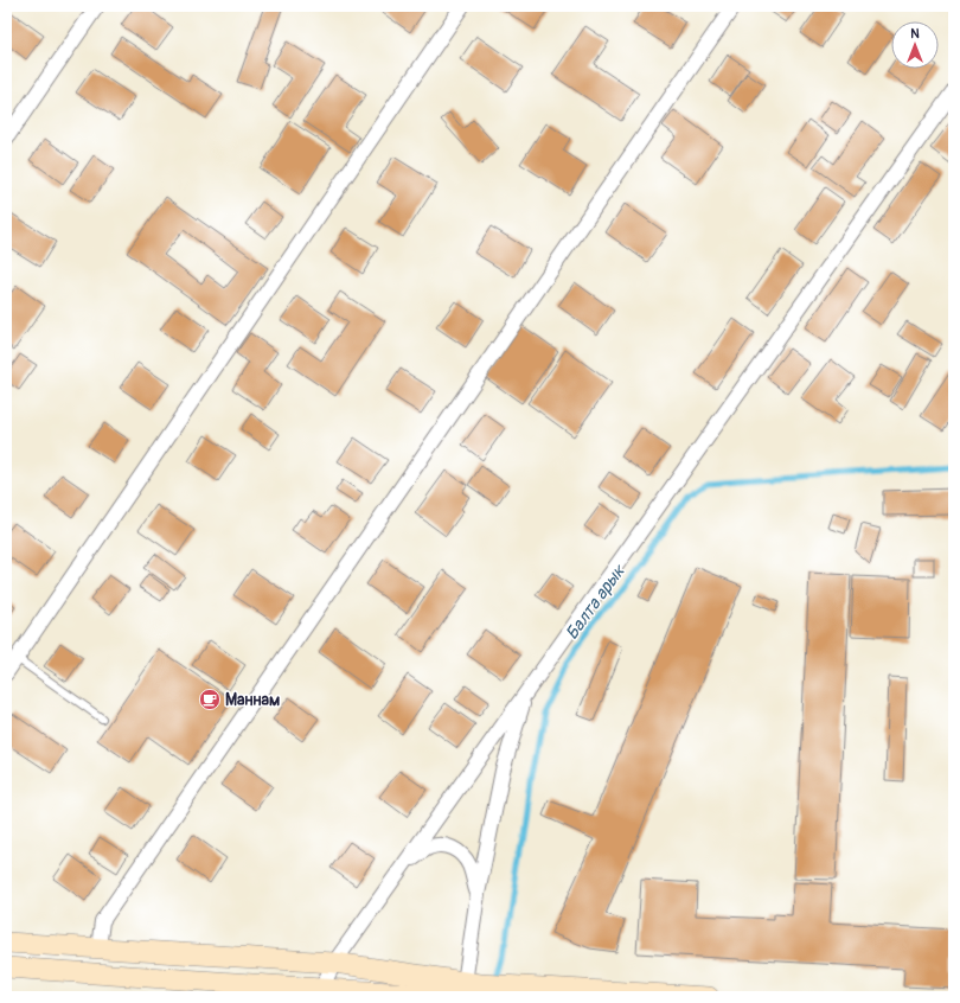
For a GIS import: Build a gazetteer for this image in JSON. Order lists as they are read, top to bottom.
{
  "water": ["Балта арык"],
  "places": {
    "cafe": ["Маннам"]
  },
  "north": "top"
}
